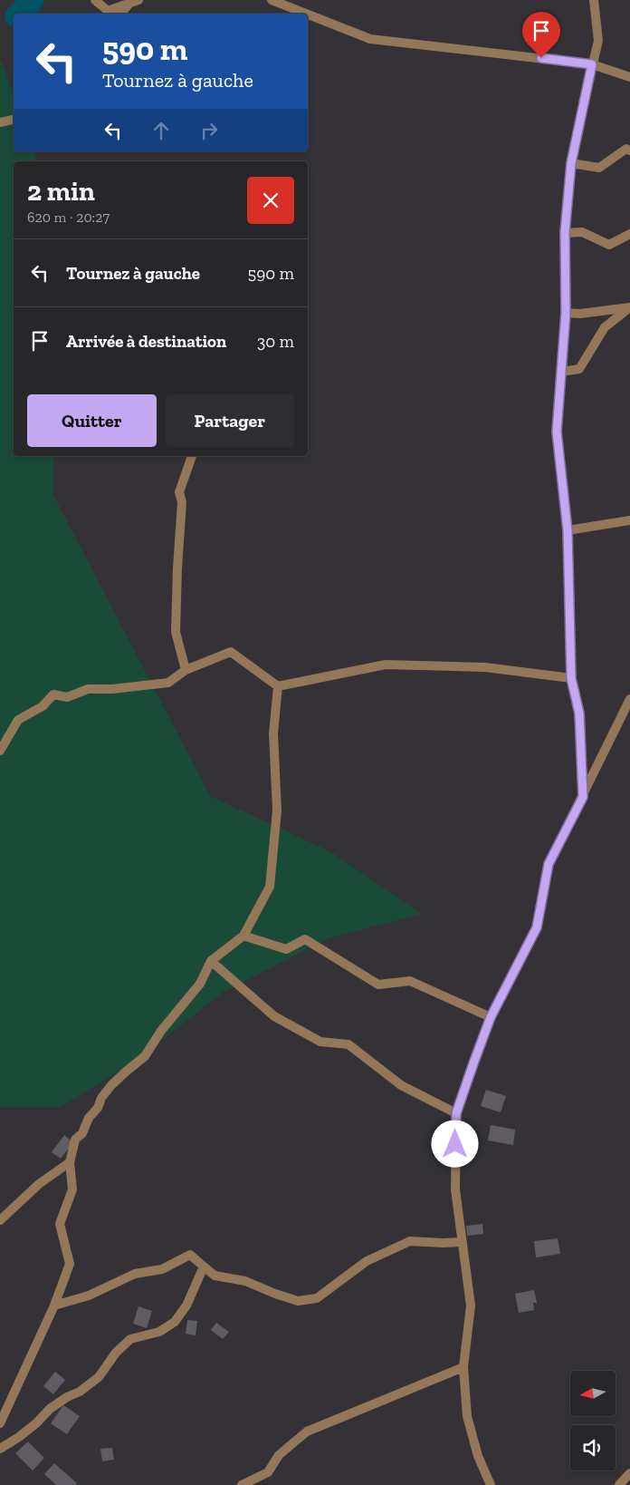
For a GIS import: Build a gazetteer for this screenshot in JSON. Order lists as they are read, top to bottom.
{
  "north": "left",
  "page": {
    "turn": ["590 m", "Tournez à gauche"],
    "heading": ["2 min", "620 m · 20:27"],
    "list": [
      {
        "name": "Tournez à gauche",
        "value": "590 m"
      },
      {
        "name": "Arrivée à destination",
        "value": "30 m"
      }
    ],
    "buttons": ["Quitter", "Partager"]
  }
}
